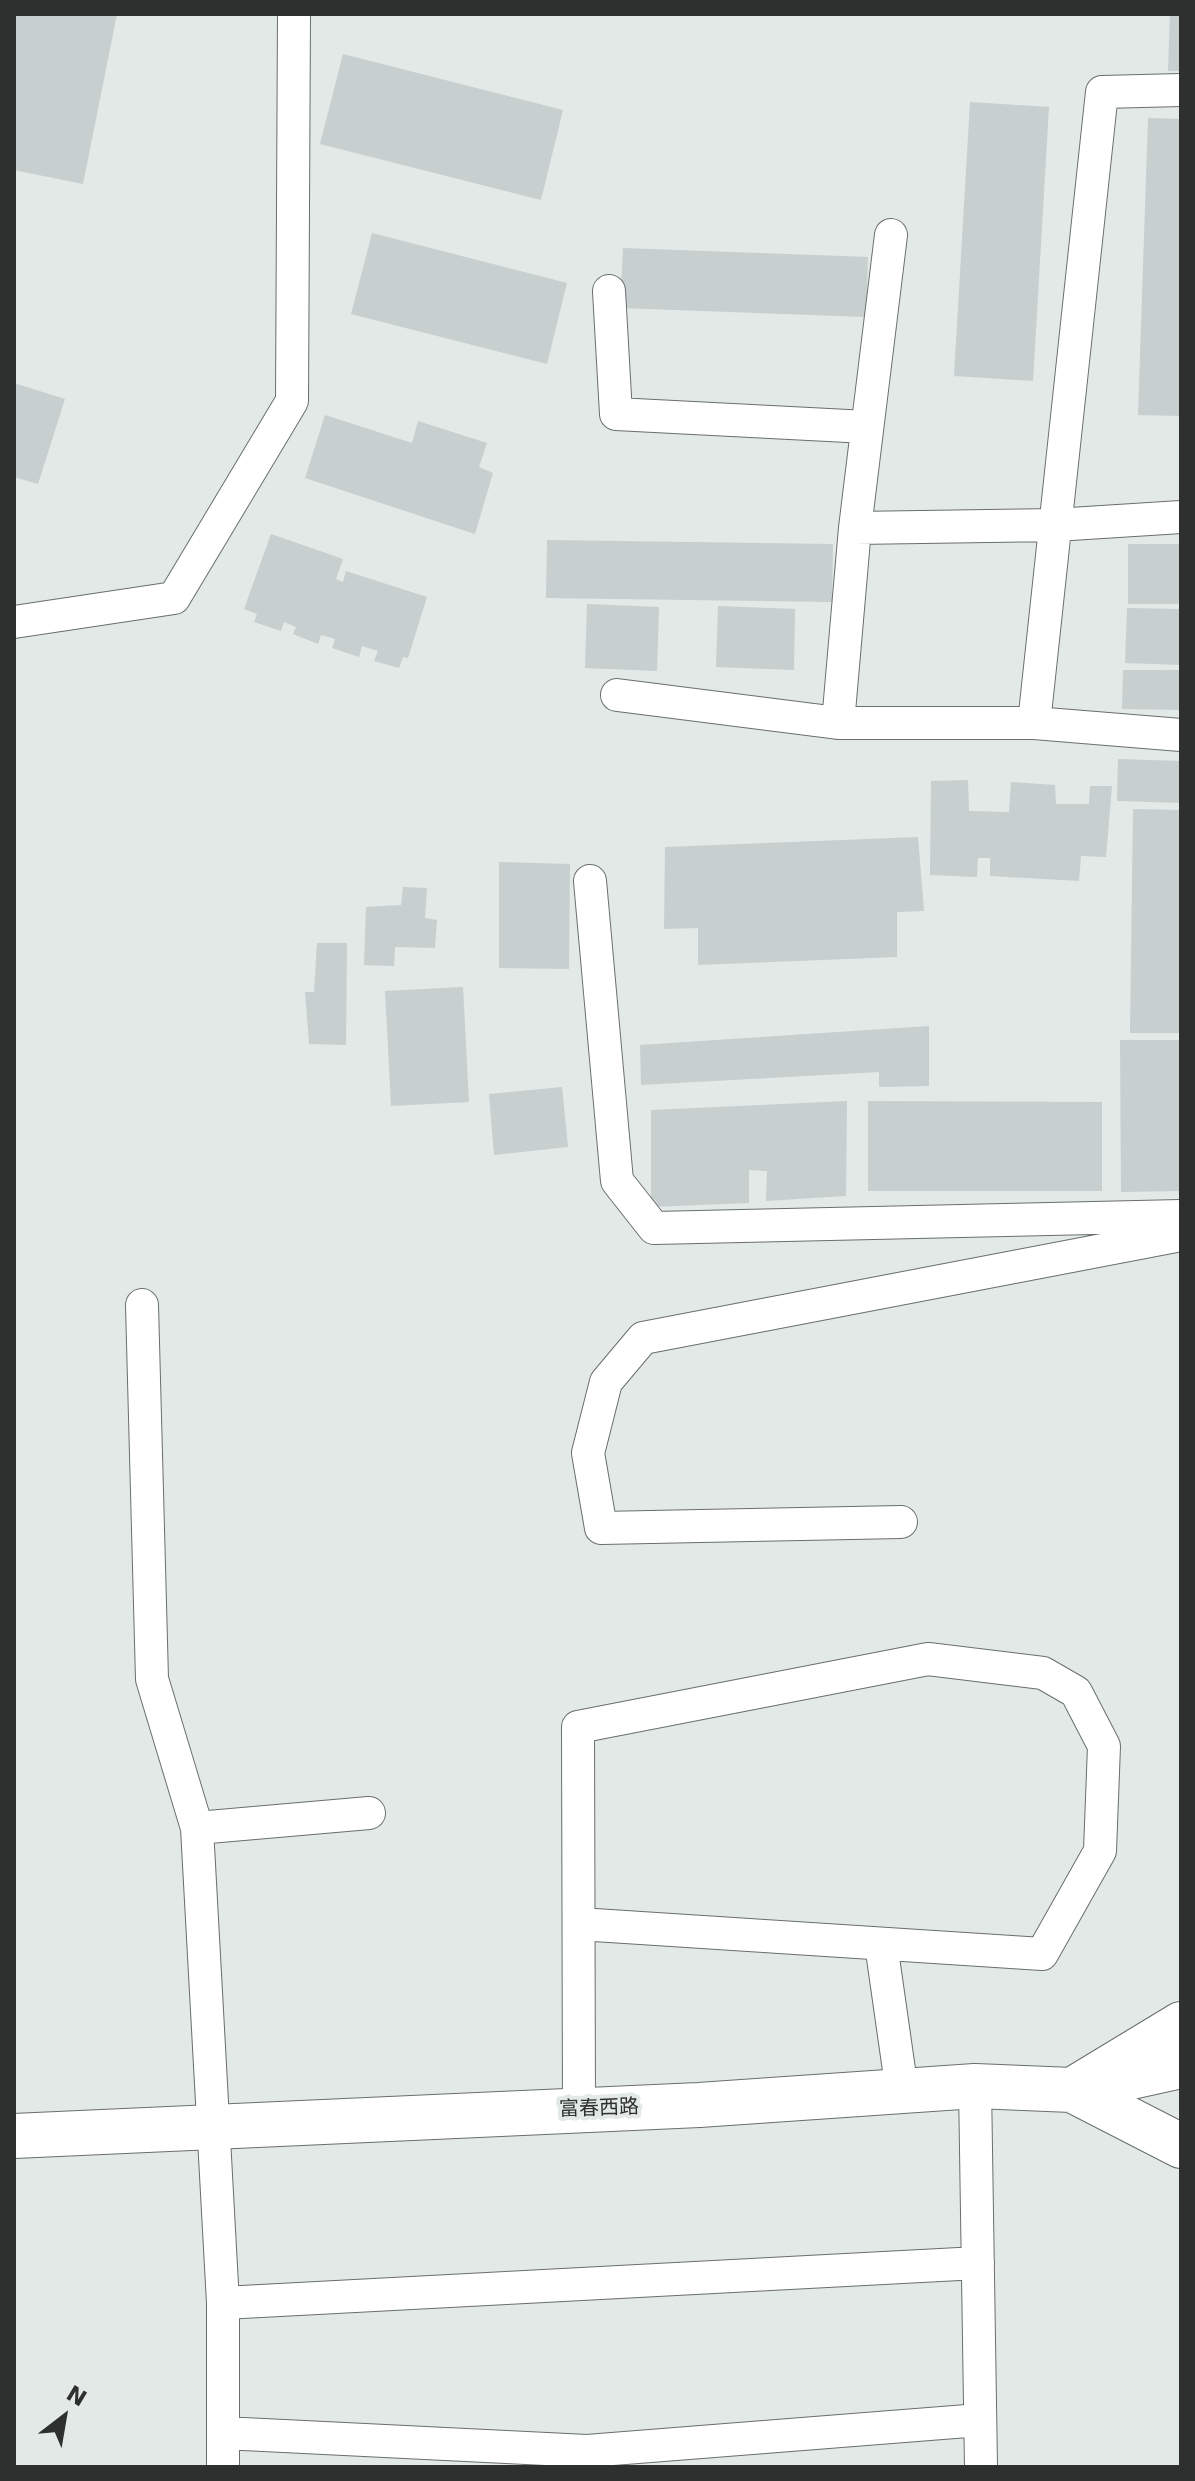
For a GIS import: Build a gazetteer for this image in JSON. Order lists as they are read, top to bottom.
{
  "streets": {
    "main road": ["富春西路"]
  },
  "north": "top right"
}
